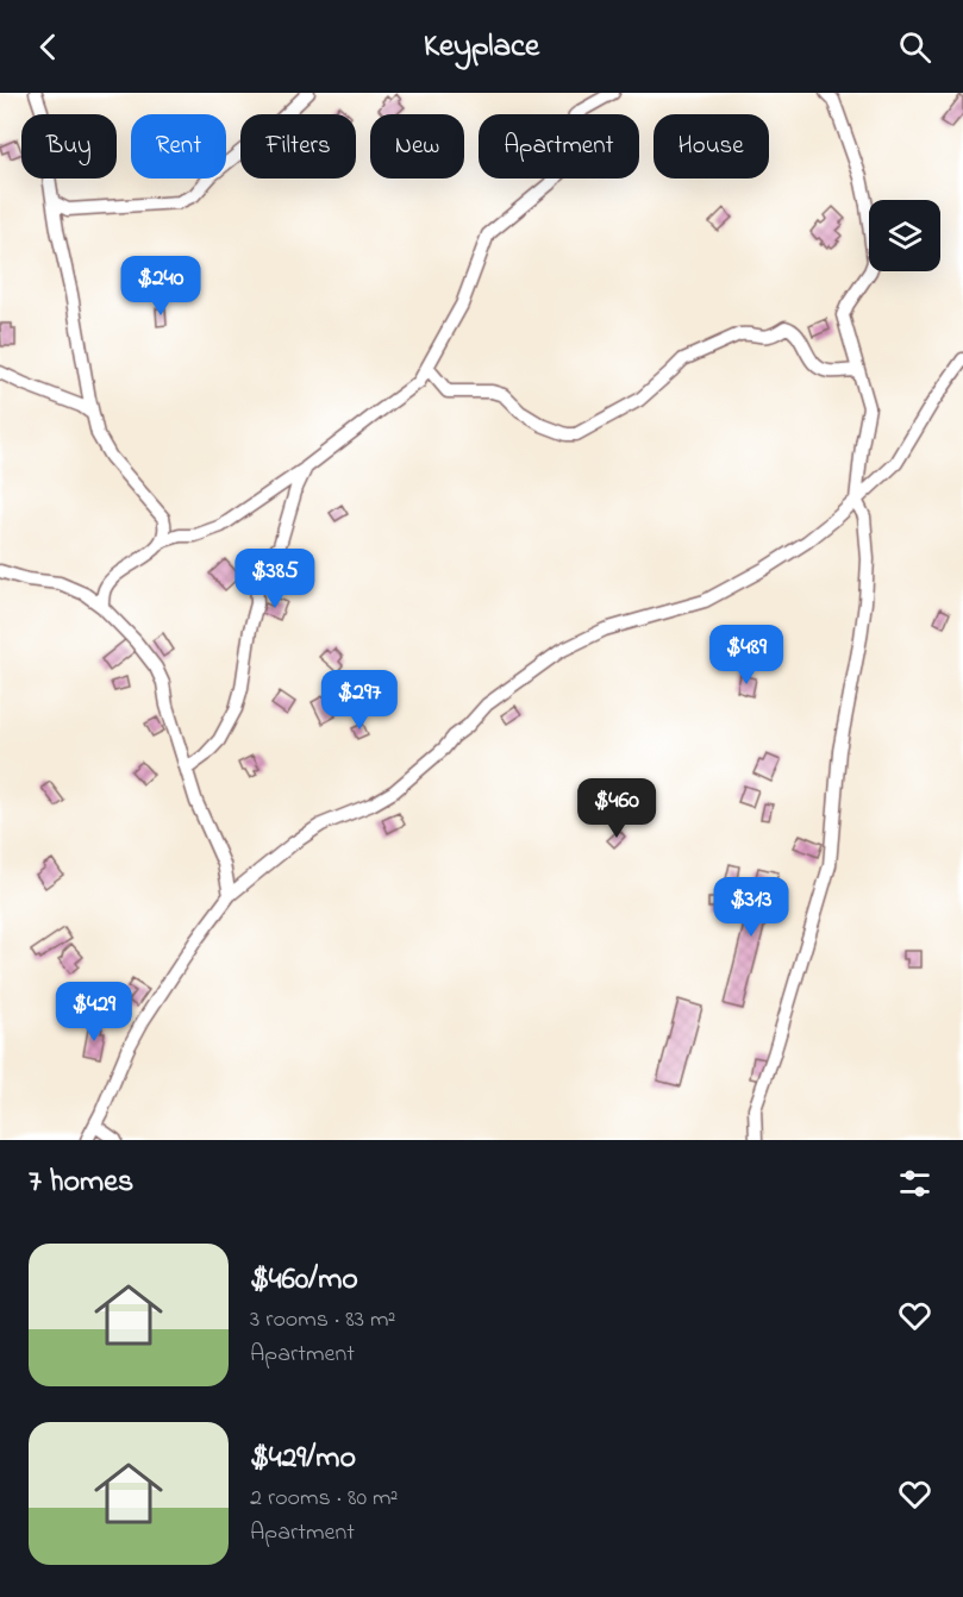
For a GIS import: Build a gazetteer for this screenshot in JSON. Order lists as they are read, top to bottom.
{
  "page": {
    "header": "Keyplace",
    "chip": [
      "Buy",
      "Rent",
      "Filters",
      "New",
      "Apartment",
      "House"
    ],
    "price": [
      "$240",
      "$385",
      "$489",
      "$297",
      "$460",
      "$313",
      "$429"
    ],
    "heading": "7 homes",
    "list": [
      {
        "name": "$460/mo",
        "note": "3 rooms · 83 m² · Apartment"
      },
      {
        "name": "$429/mo",
        "note": "2 rooms · 80 m² · Apartment"
      }
    ]
  }
}
